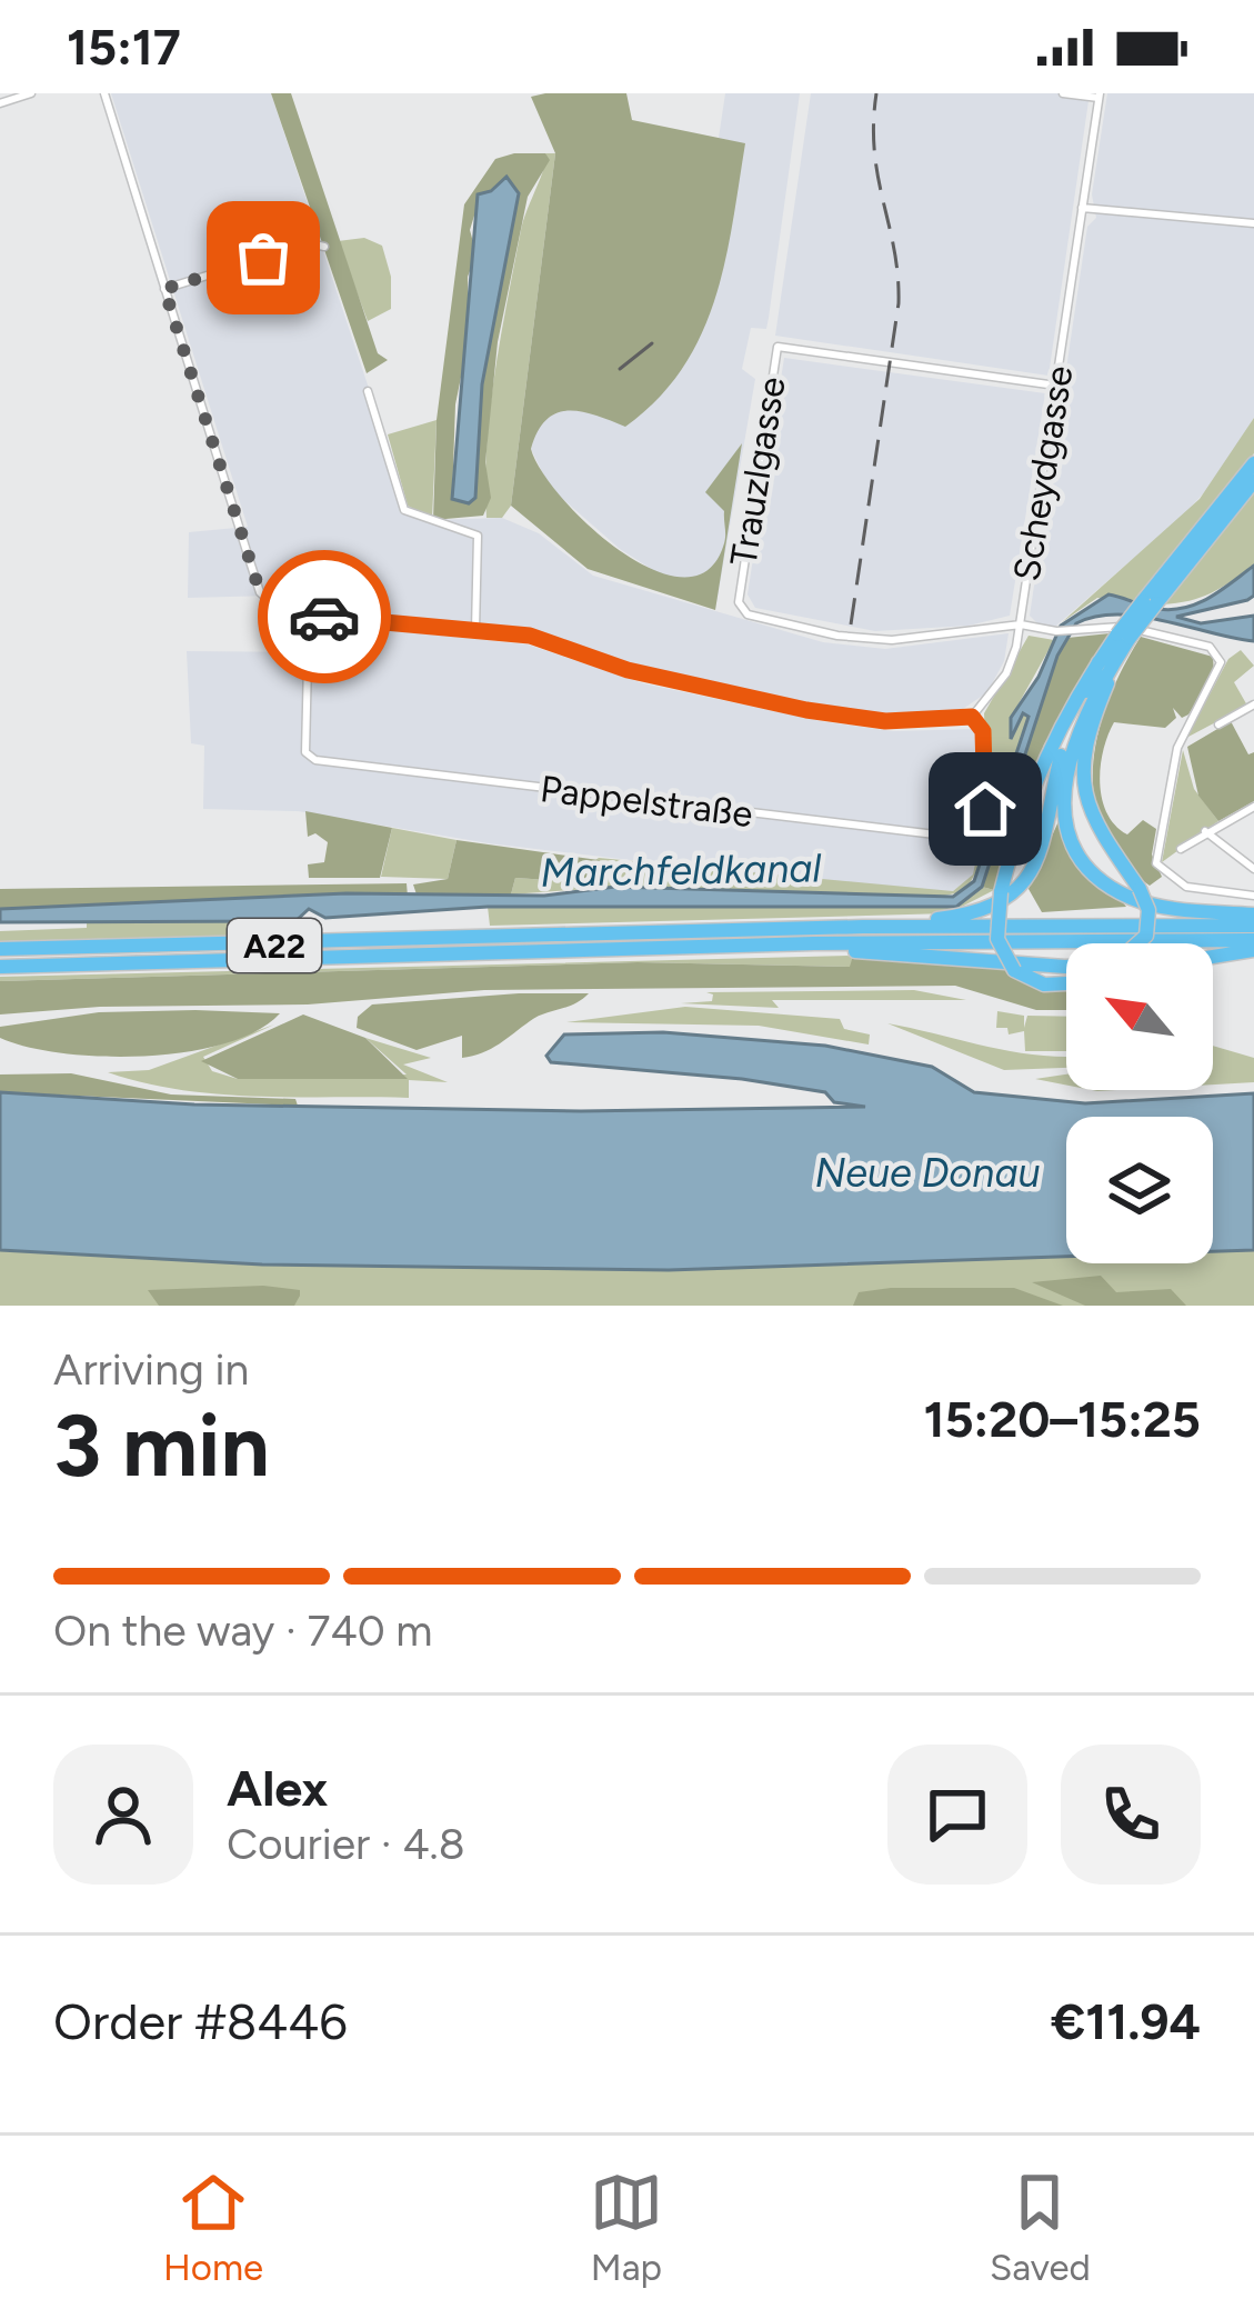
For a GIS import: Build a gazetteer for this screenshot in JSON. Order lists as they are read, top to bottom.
{
  "streets": {
    "highway": ["A22"],
    "street": ["Trauzlgasse", "Scheydgasse", "Pappelstraße"]
  },
  "crossings": [
    ["Trauzlgasse", "Scheydgasse"],
    ["Scheydgasse", "Pappelstraße"]
  ],
  "water": ["Marchfeldkanal", "Neue Donau"],
  "north": "top left",
  "page": {
    "status": "15:17",
    "heading": ["3 min", "Arriving in", "15:20–15:25"],
    "panel": [
      "Alex",
      "Courier · 4.8",
      "Order #8446",
      "€11.94"
    ],
    "bar": "On the way · 740 m",
    "tabs": ["Home", "Map", "Saved"]
  }
}
